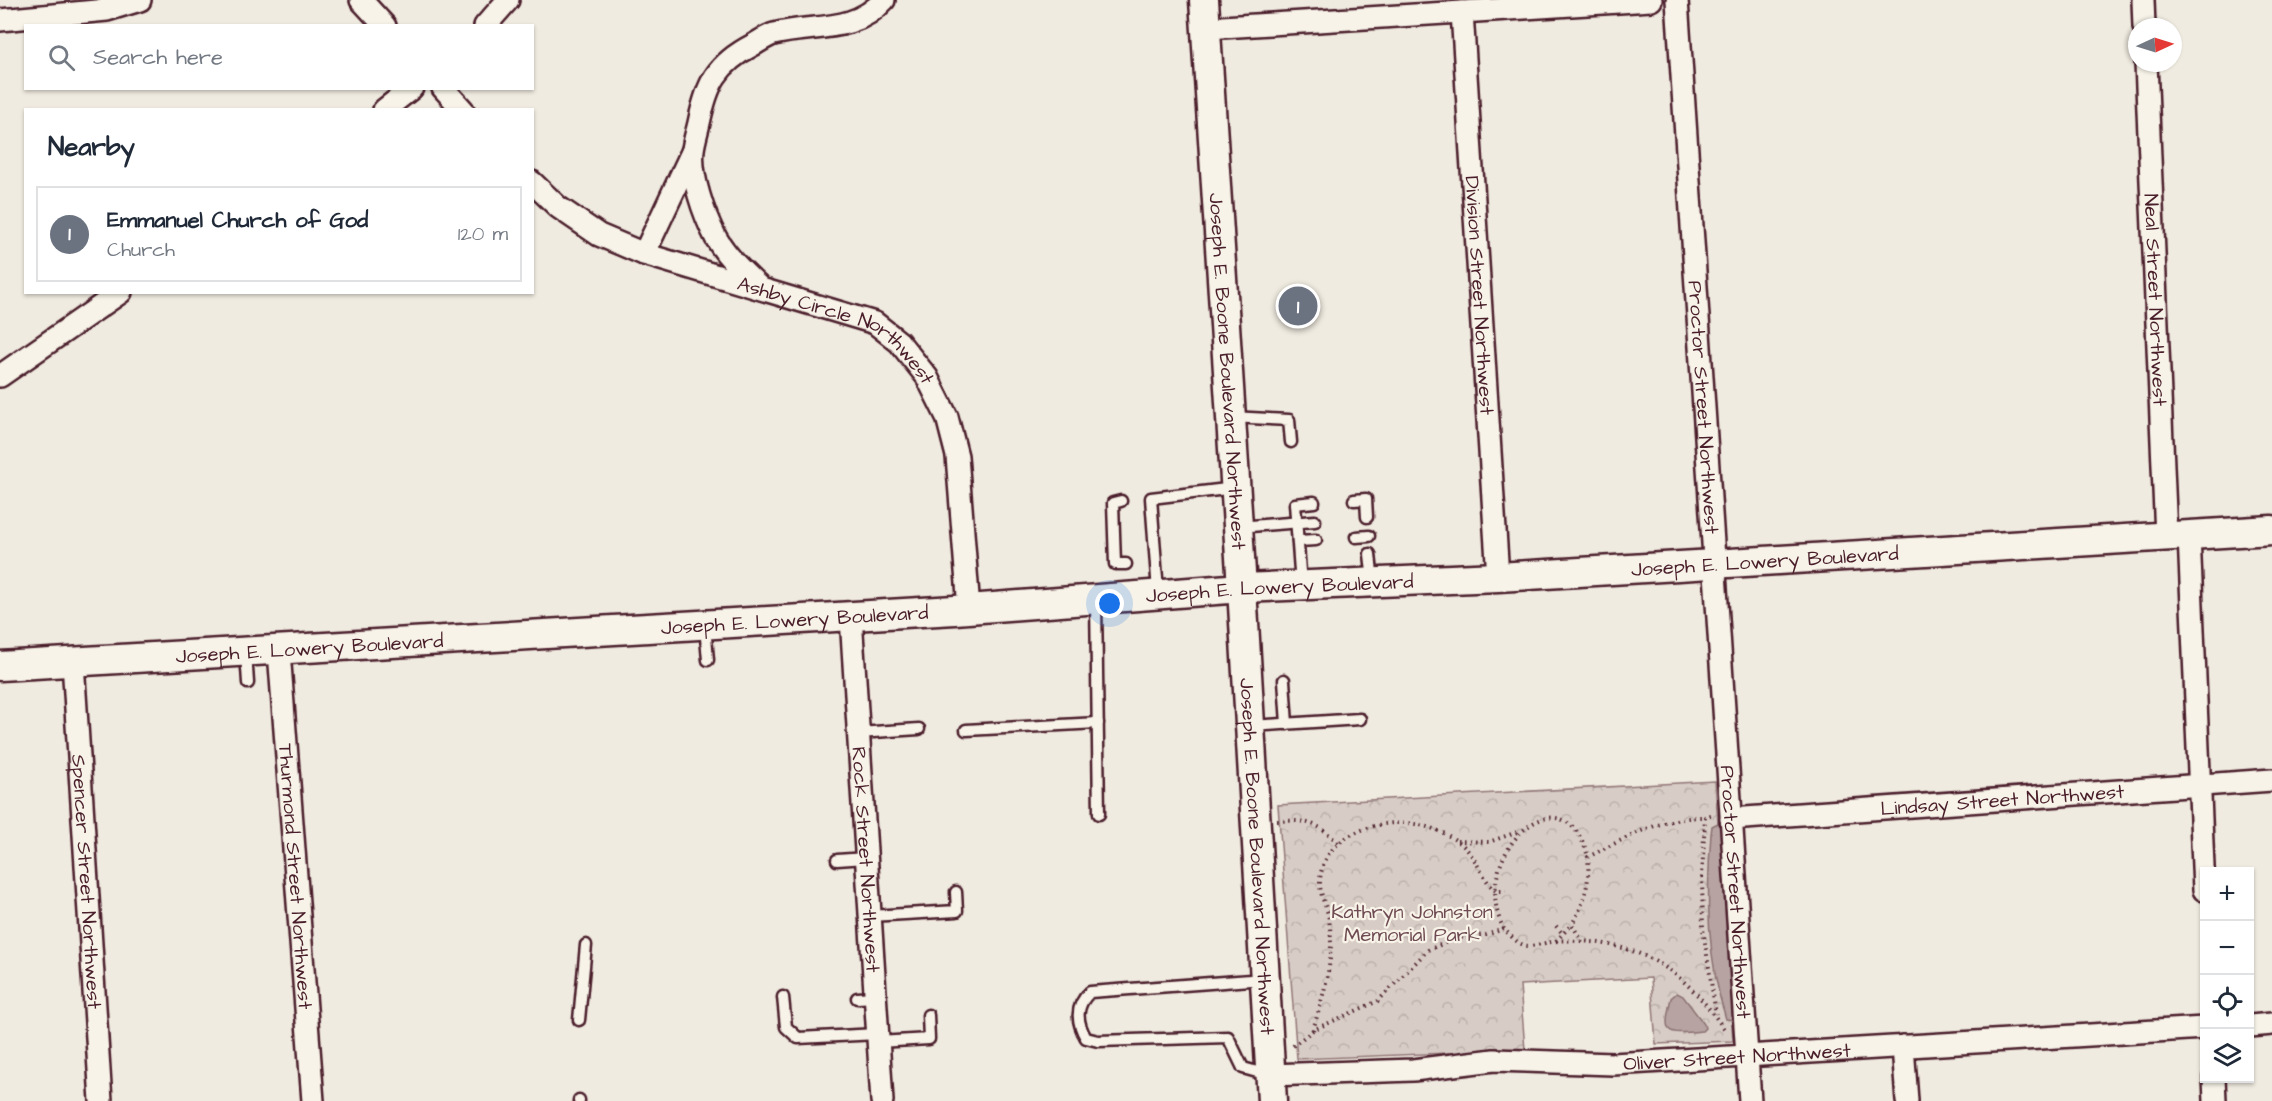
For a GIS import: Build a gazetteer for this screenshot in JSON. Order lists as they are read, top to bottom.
{
  "streets": {
    "main road": ["Joseph E. Boone Boulevard Northwest", "Joseph E. Lowery Boulevard"],
    "street": [
      "Division Street Northwest",
      "Neal Street Northwest",
      "Ashby Circle Northwest",
      "Proctor Street Northwest",
      "Lindsay Street Northwest",
      "Rock Street Northwest",
      "Thurmond Street Northwest",
      "Spencer Street Northwest",
      "Oliver Street Northwest"
    ]
  },
  "crossings": [
    ["Division Street Northwest", "Joseph E. Lowery Boulevard"],
    ["Neal Street Northwest", "Joseph E. Lowery Boulevard"],
    ["Neal Street Northwest", "Lindsay Street Northwest"],
    ["Ashby Circle Northwest", "Joseph E. Lowery Boulevard"],
    ["Joseph E. Boone Boulevard Northwest", "Joseph E. Lowery Boulevard"],
    ["Joseph E. Boone Boulevard Northwest", "Oliver Street Northwest"],
    ["Proctor Street Northwest", "Joseph E. Lowery Boulevard"],
    ["Proctor Street Northwest", "Lindsay Street Northwest"],
    ["Proctor Street Northwest", "Oliver Street Northwest"],
    ["Joseph E. Lowery Boulevard", "Rock Street Northwest"],
    ["Joseph E. Lowery Boulevard", "Thurmond Street Northwest"],
    ["Joseph E. Lowery Boulevard", "Spencer Street Northwest"]
  ],
  "parks": ["Kathryn Johnston Memorial Park"],
  "north": "right",
  "page": {
    "search": "Search here",
    "heading": "Nearby",
    "list": [
      {
        "mark": "1",
        "name": "Emmanuel Church of God",
        "note": "Church",
        "value": "120 m"
      }
    ],
    "pins": "1",
    "map_buttons": ["+", "−"]
  }
}
